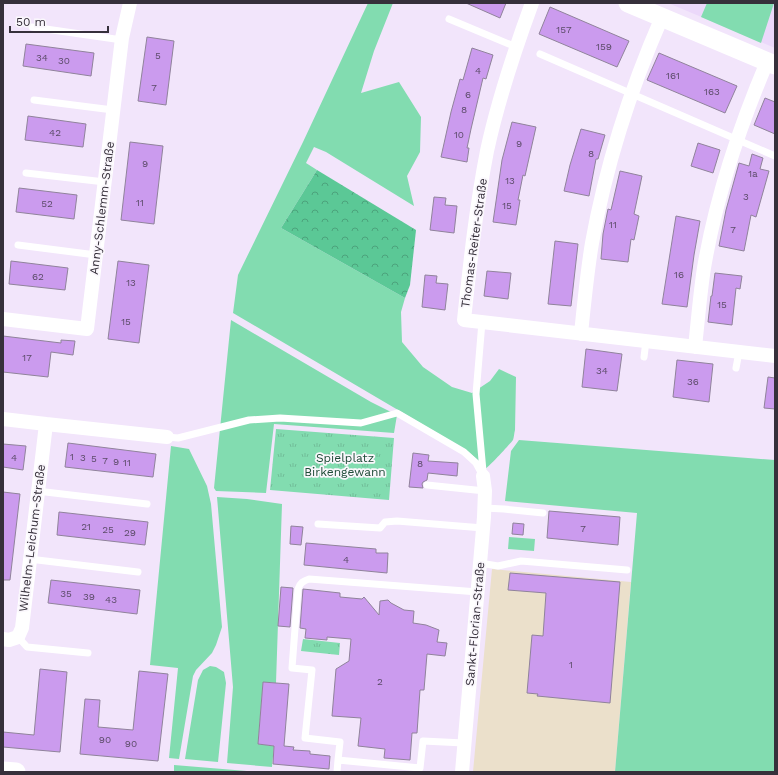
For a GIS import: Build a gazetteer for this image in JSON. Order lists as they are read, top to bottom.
{
  "streets": {
    "street": [
      "Anny-Schlemm-Straße",
      "Thomas-Reiter-Straße",
      "Wilhelm-Leichum-Straße",
      "Sankt-Florian-Straße"
    ]
  },
  "parks": ["Spielplatz Birkengewann"],
  "house_numbers": [
    "157",
    "159",
    "5",
    "34",
    "30",
    "4",
    "161",
    "7",
    "163",
    "6",
    "8",
    "42",
    "10",
    "9",
    "8",
    "9",
    "1a",
    "13",
    "3",
    "11",
    "52",
    "15",
    "11",
    "7",
    "16",
    "62",
    "13",
    "15",
    "15",
    "17",
    "34",
    "36",
    "1",
    "4",
    "3",
    "5",
    "7",
    "9",
    "11",
    "8",
    "21",
    "7",
    "25",
    "29",
    "4",
    "35",
    "39",
    "43",
    "1",
    "2",
    "90",
    "90"
  ],
  "scale_bar": "50 m"
}
